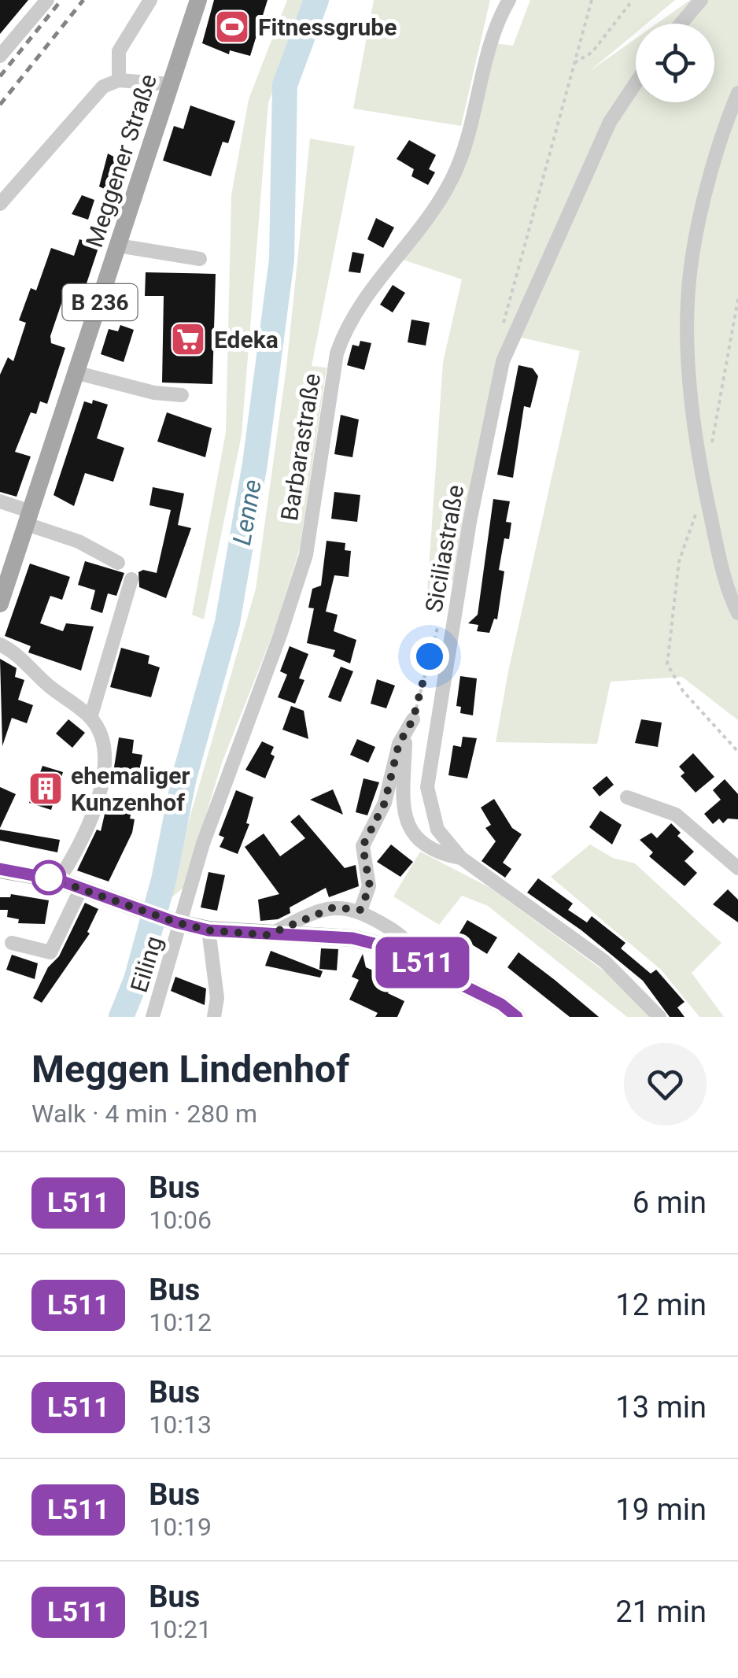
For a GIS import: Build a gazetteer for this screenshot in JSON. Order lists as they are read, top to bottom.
{
  "streets": {
    "main road": ["Meggener Straße", "B 236"],
    "street": ["Barbarastraße", "Siciliastraße", "Eiling"]
  },
  "crossings": [
    ["Barbarastraße", "Eiling"]
  ],
  "water": ["Lenne"],
  "places": {
    "sports": ["Fitnessgrube"],
    "supermarket": ["Edeka"],
    "building": ["ehemaliger Kunzenhof"]
  },
  "lines": ["bus line L511"],
  "page": {
    "on_map": "L511",
    "heading": ["Meggen Lindenhof", "Walk · 4 min · 280 m"],
    "list": [
      {
        "mark": "L511",
        "name": "Bus",
        "note": "10:06",
        "value": "6 min"
      },
      {
        "mark": "L511",
        "name": "Bus",
        "note": "10:12",
        "value": "12 min"
      },
      {
        "mark": "L511",
        "name": "Bus",
        "note": "10:13",
        "value": "13 min"
      },
      {
        "mark": "L511",
        "name": "Bus",
        "note": "10:19",
        "value": "19 min"
      },
      {
        "mark": "L511",
        "name": "Bus",
        "note": "10:21",
        "value": "21 min"
      }
    ]
  }
}
